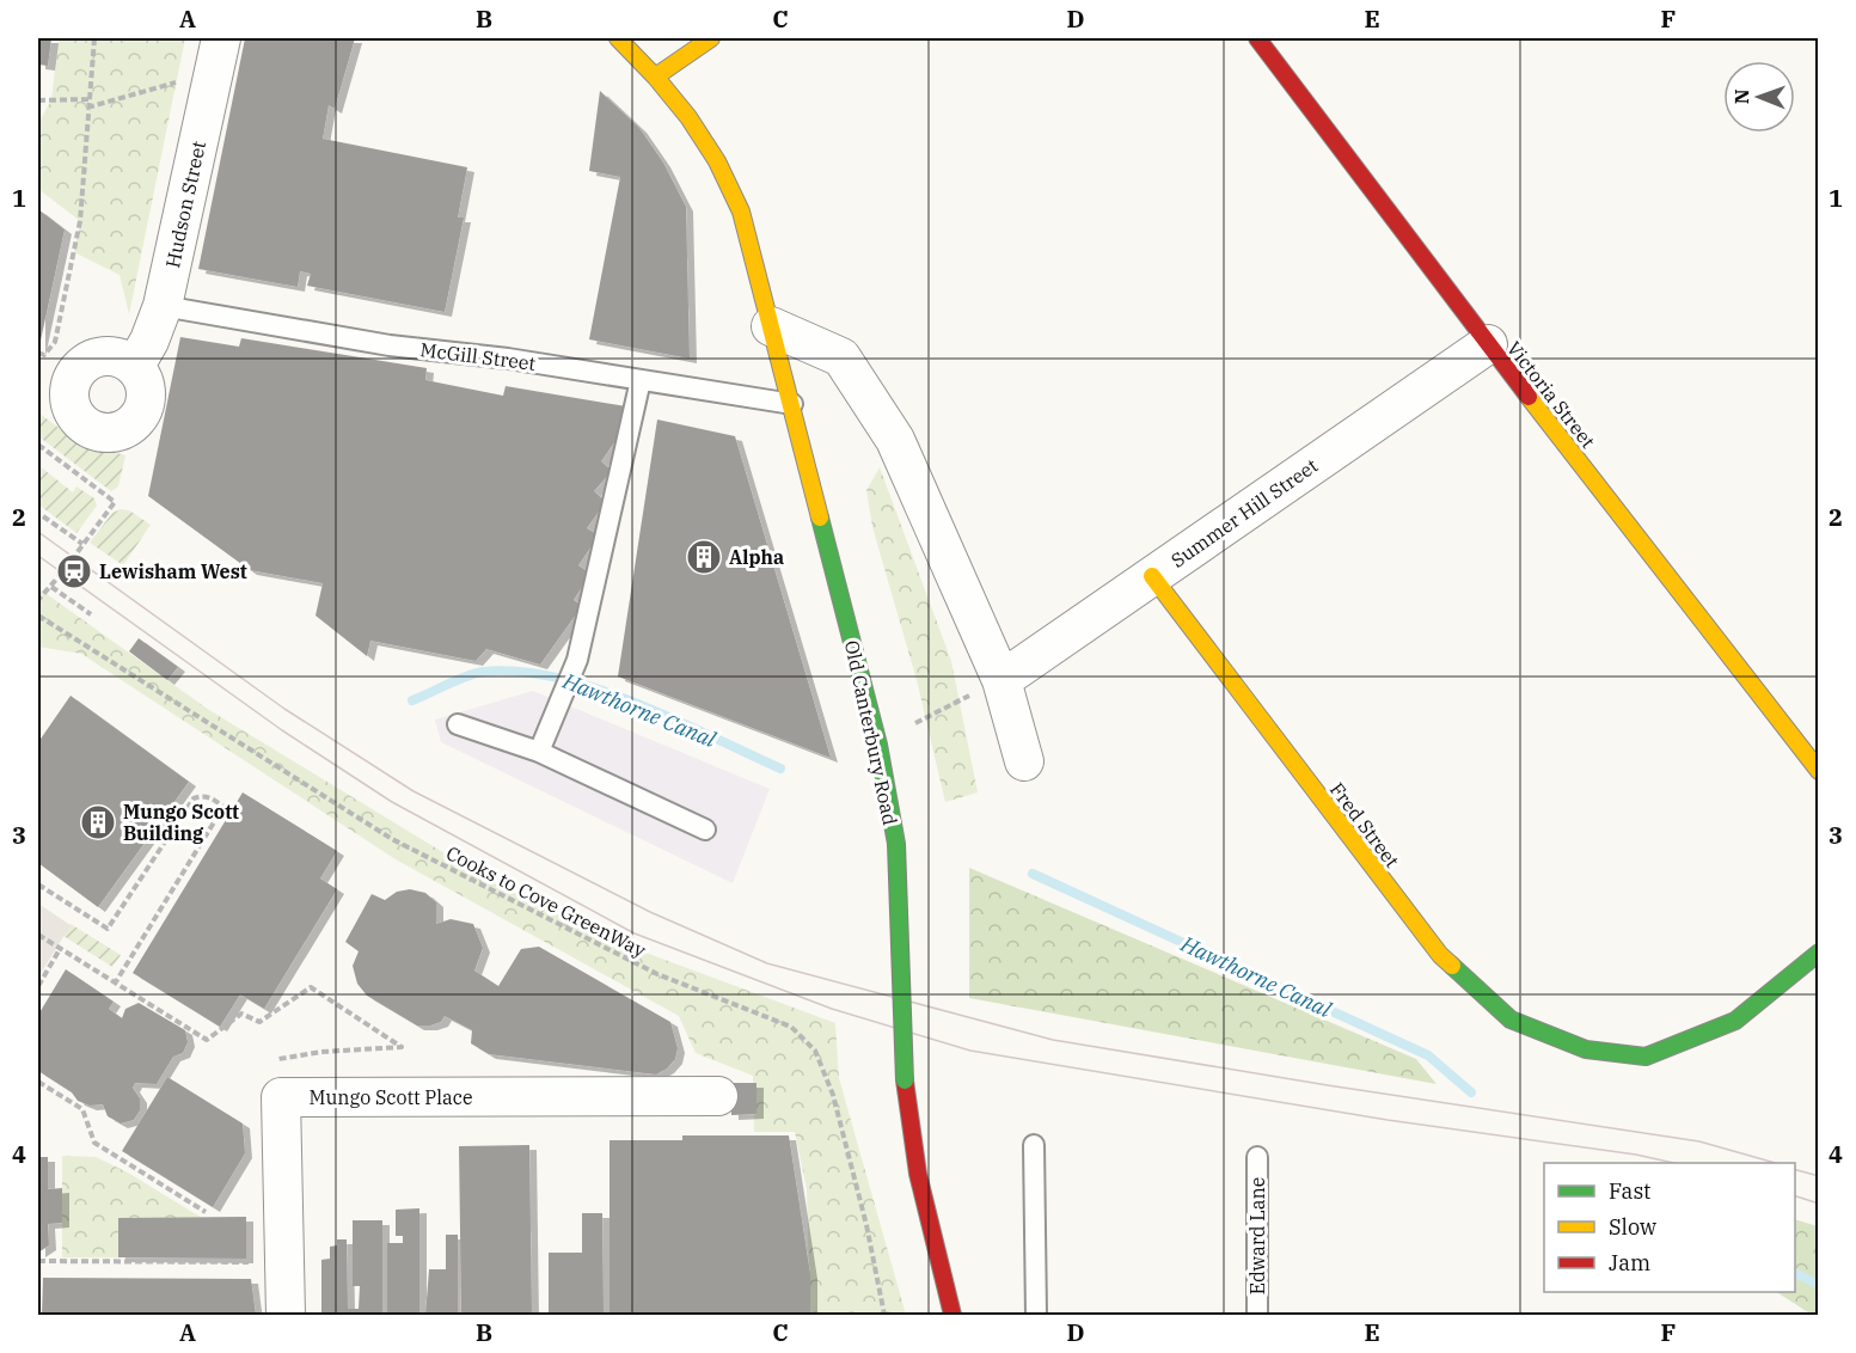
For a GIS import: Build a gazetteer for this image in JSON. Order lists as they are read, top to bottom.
{
  "streets": {
    "street": [
      "Hudson Street",
      "Victoria Street",
      "Summer Hill Street",
      "Old Canterbury Road",
      "Fred Street",
      "Mungo Scott Place"
    ],
    "lane": ["McGill Street", "Edward Lane"],
    "path": ["Cooks to Cove GreenWay"]
  },
  "crossings": [
    ["Hudson Street", "McGill Street"],
    ["McGill Street", "Old Canterbury Road"],
    ["Victoria Street", "Summer Hill Street"],
    ["Summer Hill Street", "Fred Street"]
  ],
  "water": ["Hawthorne Canal"],
  "places": {
    "building": ["Alpha", "Mungo Scott Building"],
    "station": ["Lewisham West"]
  },
  "legend": ["Fast", "Slow", "Jam"],
  "north": "left",
  "grid": {
    "columns": [
      "A",
      "B",
      "C",
      "D",
      "E",
      "F"
    ],
    "rows": [
      "1",
      "2",
      "3",
      "4"
    ]
  }
}
